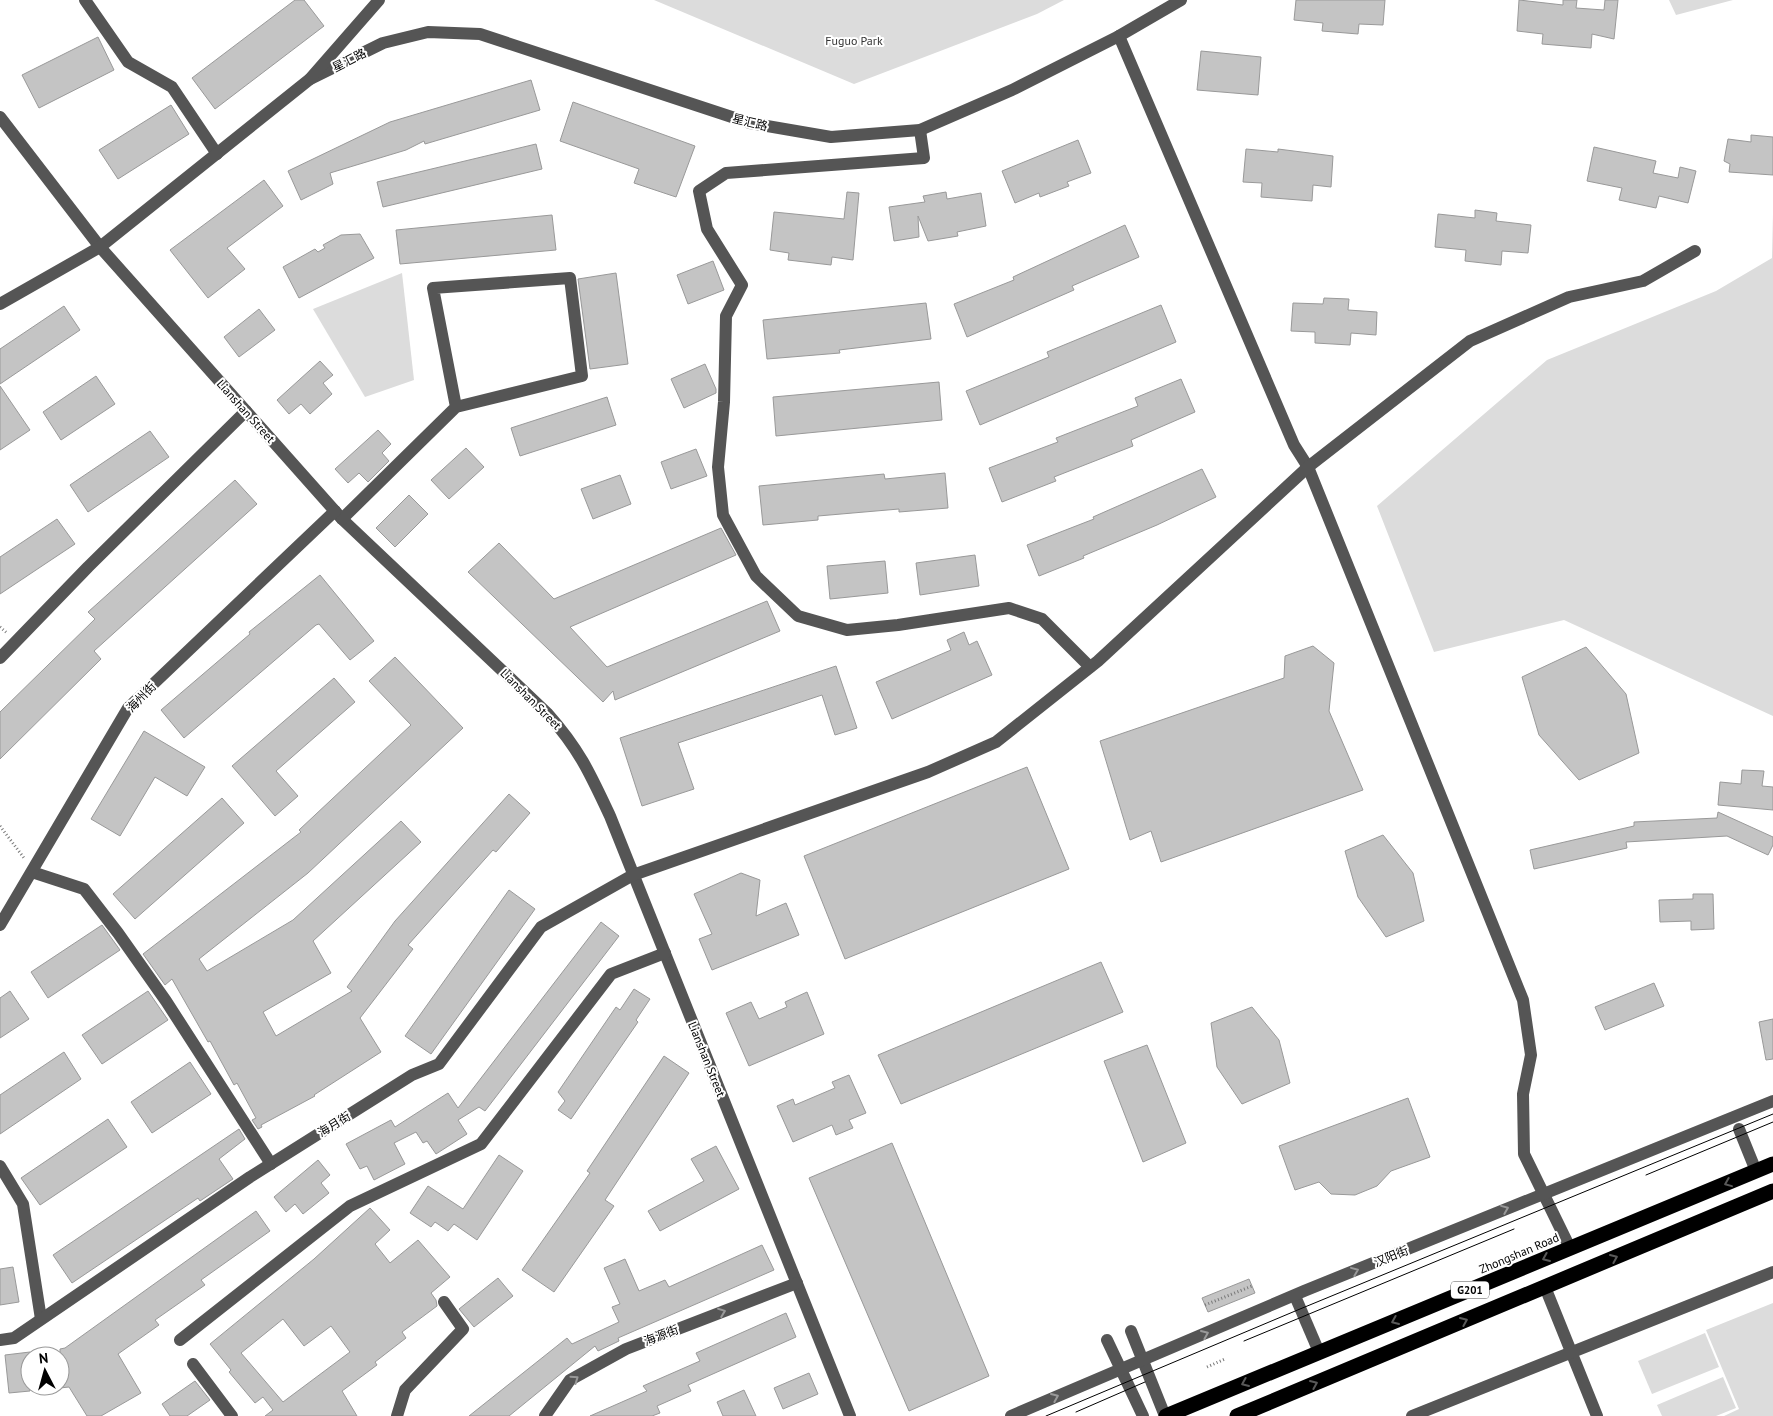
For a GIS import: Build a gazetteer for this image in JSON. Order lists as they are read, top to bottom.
{
  "streets": {
    "highway": ["Zhongshan Road", "G201"],
    "street": [
      "星汇路",
      "Lianshan Street",
      "海州街",
      "海月街",
      "汉阳街",
      "海源街"
    ]
  },
  "crossings": [
    ["Lianshan Street", "海州街"],
    ["Lianshan Street", "海月街"],
    ["Lianshan Street", "海源街"]
  ],
  "one_way": ["汉阳街", "海源街"],
  "parks": ["Fuguo Park"],
  "north": "top"
}
